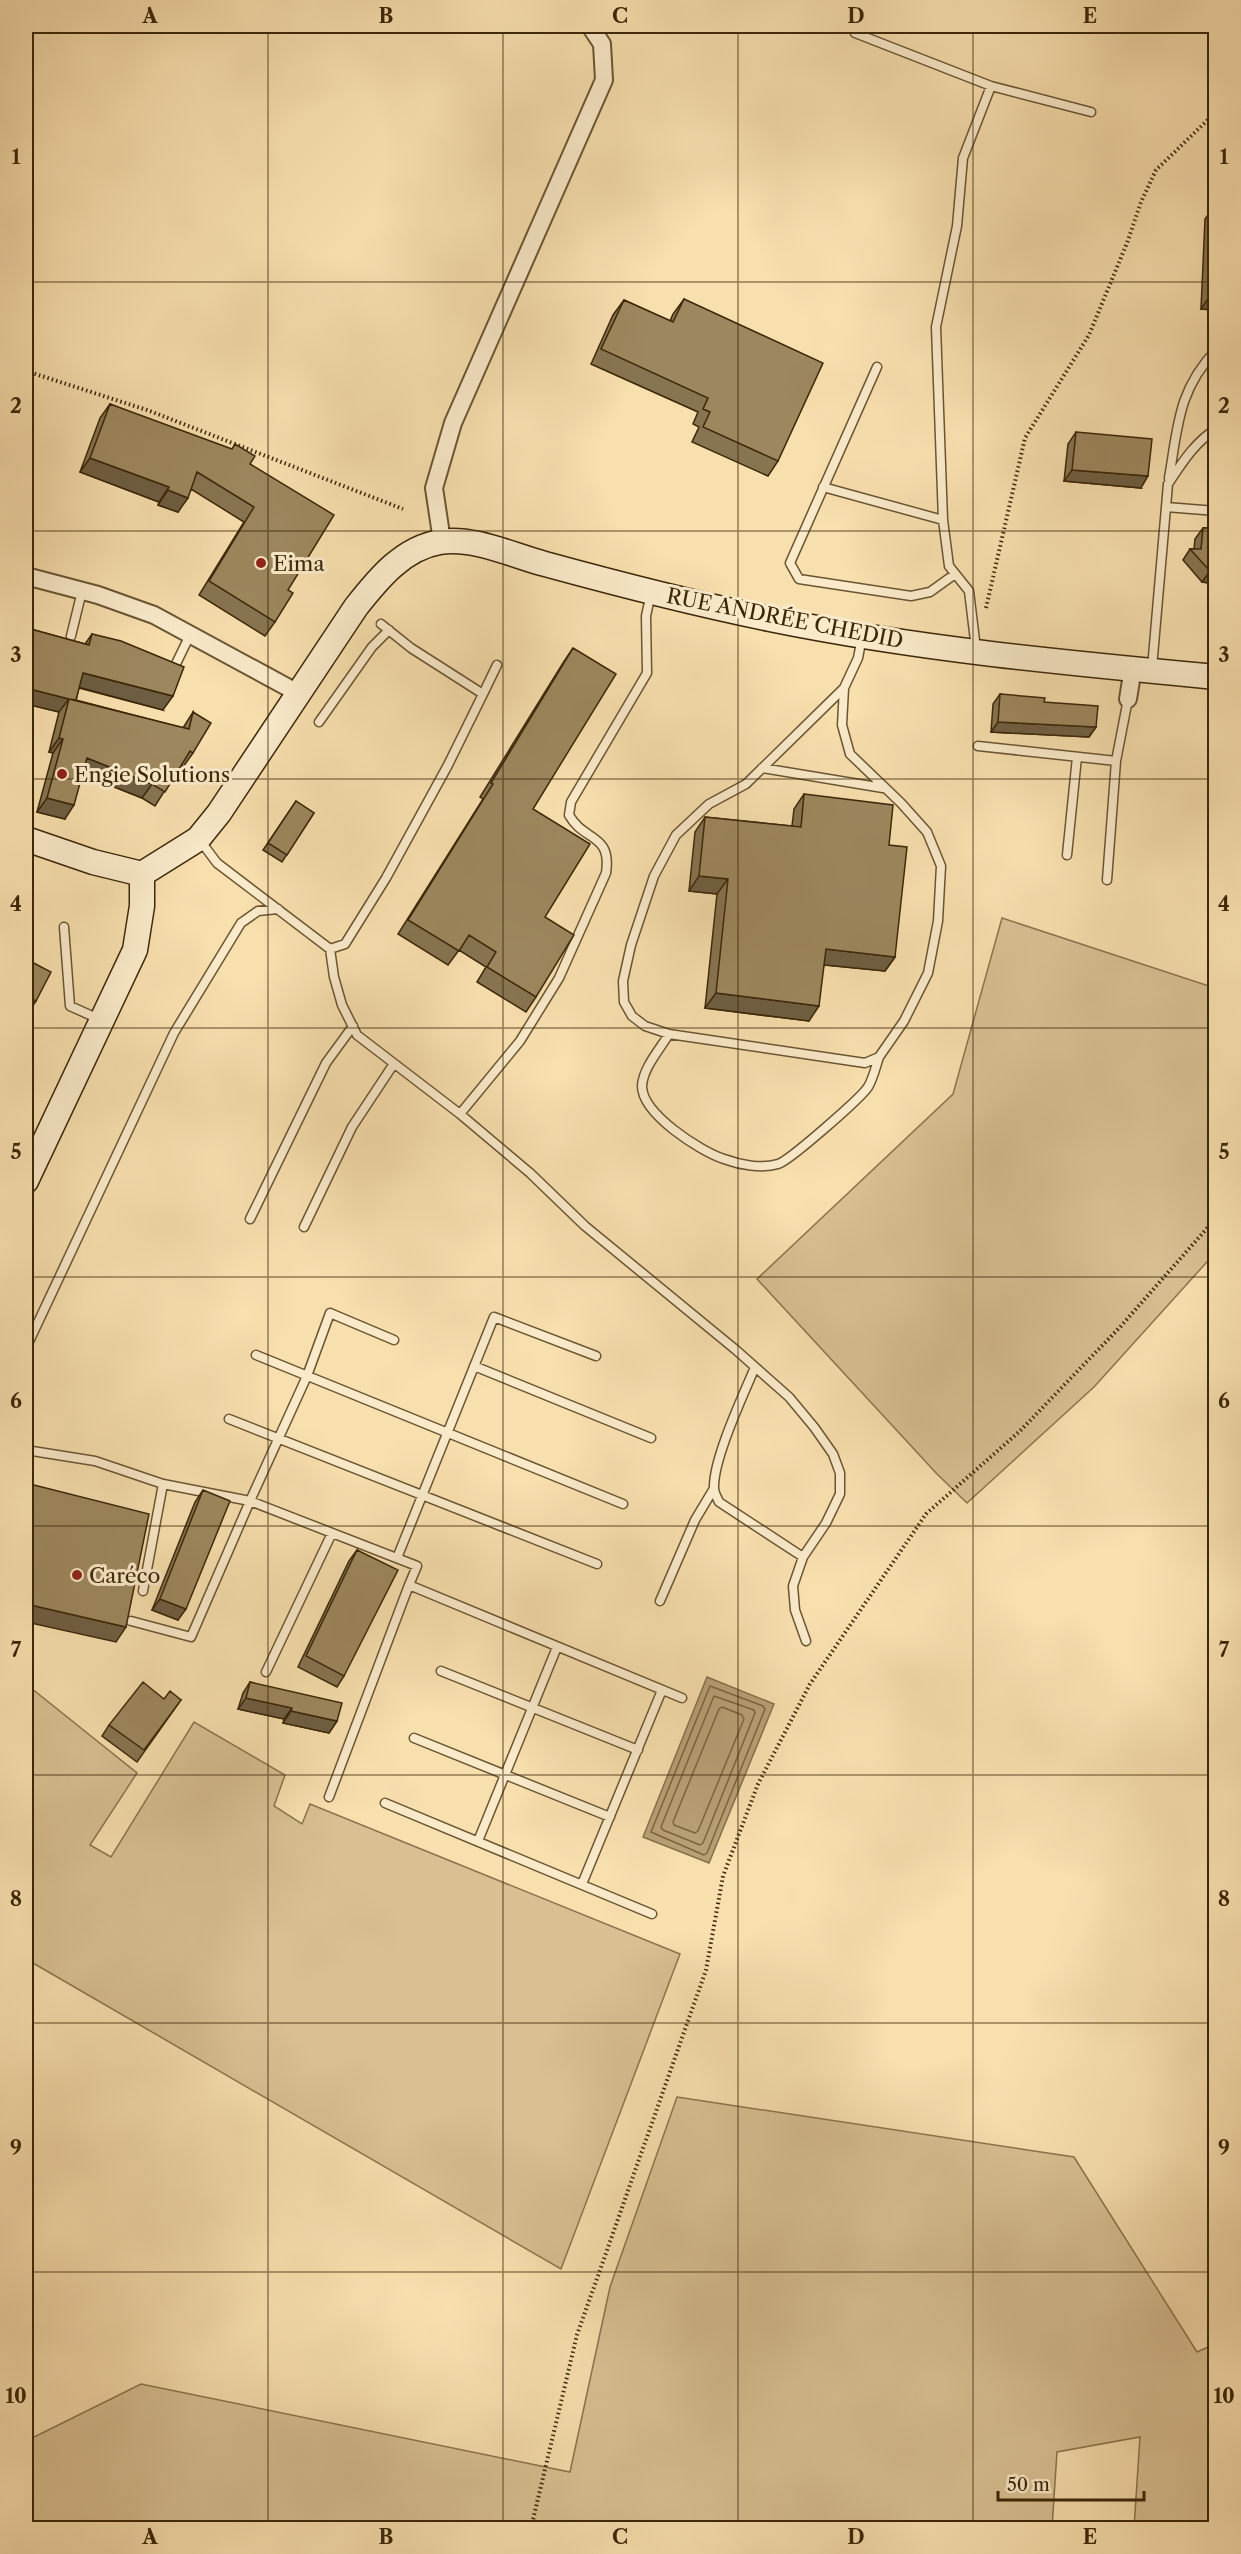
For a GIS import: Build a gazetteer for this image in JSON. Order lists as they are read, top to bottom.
{
  "streets": {
    "street": ["RUE ANDRÉE CHEDID"]
  },
  "places": ["Eima", "Engie Solutions", "Caréco"],
  "scale_bar": "50 m",
  "grid": {
    "columns": [
      "A",
      "B",
      "C",
      "D",
      "E"
    ],
    "rows": [
      "1",
      "2",
      "3",
      "4",
      "5",
      "6",
      "7",
      "8",
      "9",
      "10"
    ]
  }
}
